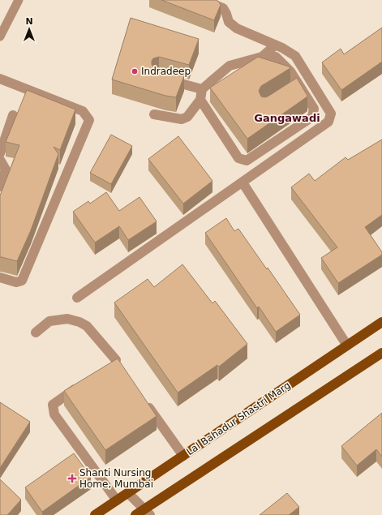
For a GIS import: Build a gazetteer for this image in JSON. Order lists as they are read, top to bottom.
{
  "streets": {
    "main road": ["Lal Bahadur Shastri Marg"]
  },
  "districts": ["Gangawadi"],
  "places": {
    "other": ["Indradeep"],
    "health": ["Shanti Nursing Home, Mumbai"]
  },
  "north": "top"
}
